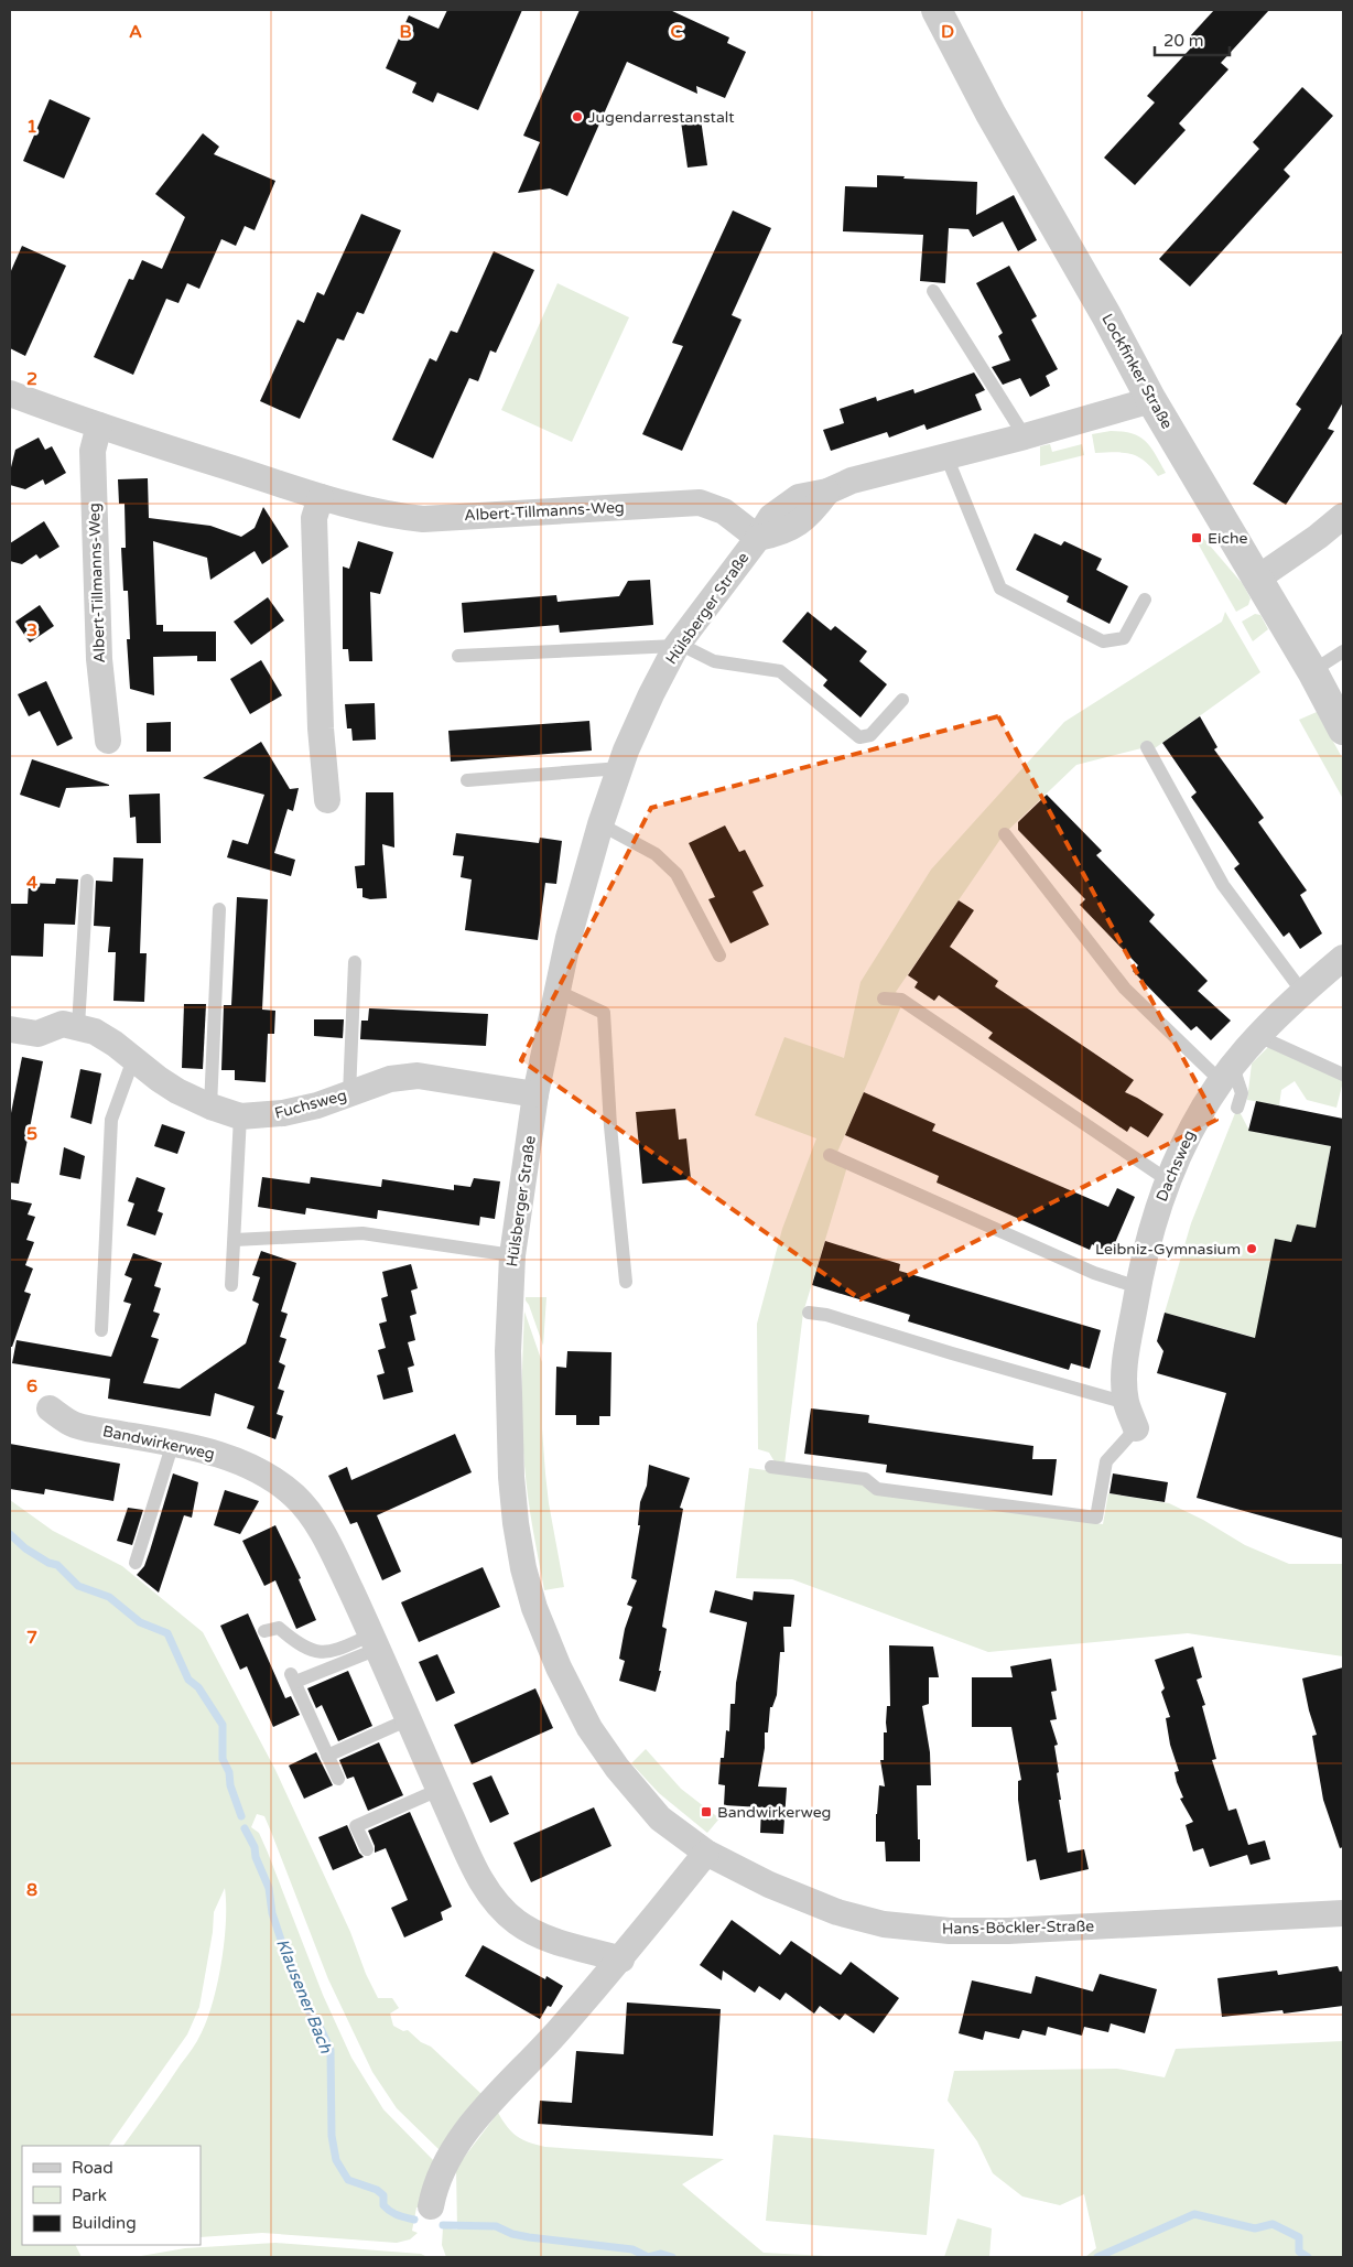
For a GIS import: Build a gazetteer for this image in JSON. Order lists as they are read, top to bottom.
{
  "streets": {
    "street": [
      "Lockfinker Straße",
      "Albert-Tillmanns-Weg",
      "Hülsberger Straße",
      "Fuchsweg",
      "Dachsweg",
      "Bandwirkerweg",
      "Hans-Böckler-Straße"
    ]
  },
  "crossings": [
    ["Lockfinker Straße", "Hülsberger Straße"],
    ["Albert-Tillmanns-Weg", "Hülsberger Straße"],
    ["Hülsberger Straße", "Fuchsweg"],
    ["Hülsberger Straße", "Hans-Böckler-Straße"]
  ],
  "water": ["Klausener Bach"],
  "places": {
    "other": ["Jugendarrestanstalt", "Leibniz-Gymnasium"],
    "transit": ["Eiche", "Bandwirkerweg"]
  },
  "legend": ["Road", "Park", "Building"],
  "scale_bar": "20 m",
  "grid": {
    "columns": [
      "A",
      "B",
      "C",
      "D"
    ],
    "rows": [
      "1",
      "2",
      "3",
      "4",
      "5",
      "6",
      "7",
      "8"
    ]
  }
}
